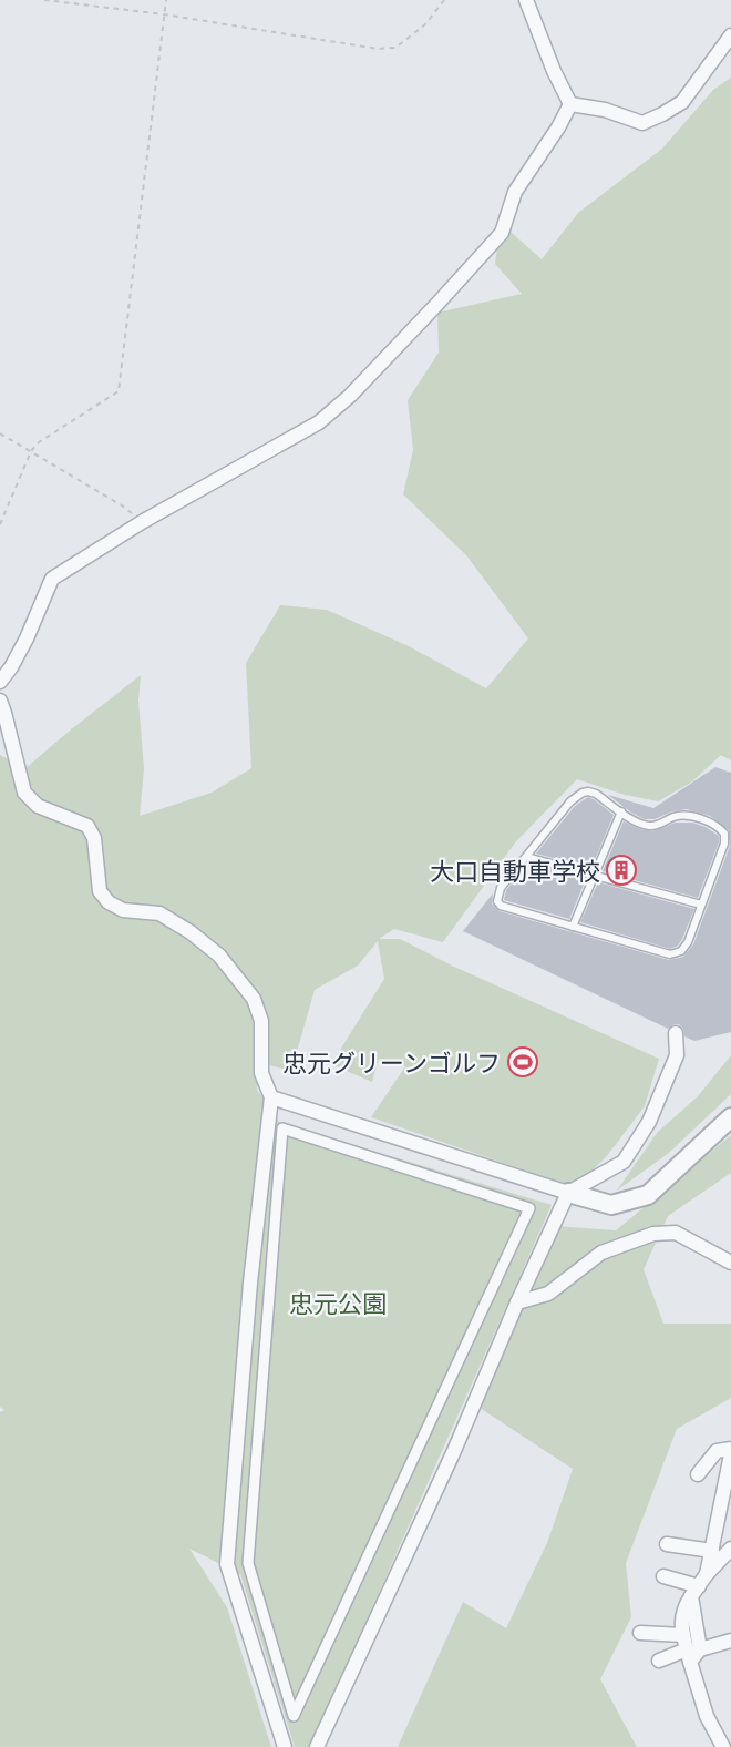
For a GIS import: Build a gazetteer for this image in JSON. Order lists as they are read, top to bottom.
{
  "parks": ["忠元公園"],
  "places": {
    "building": ["大口自動車学校"],
    "sports": ["忠元グリーンゴルフ"]
  }
}
